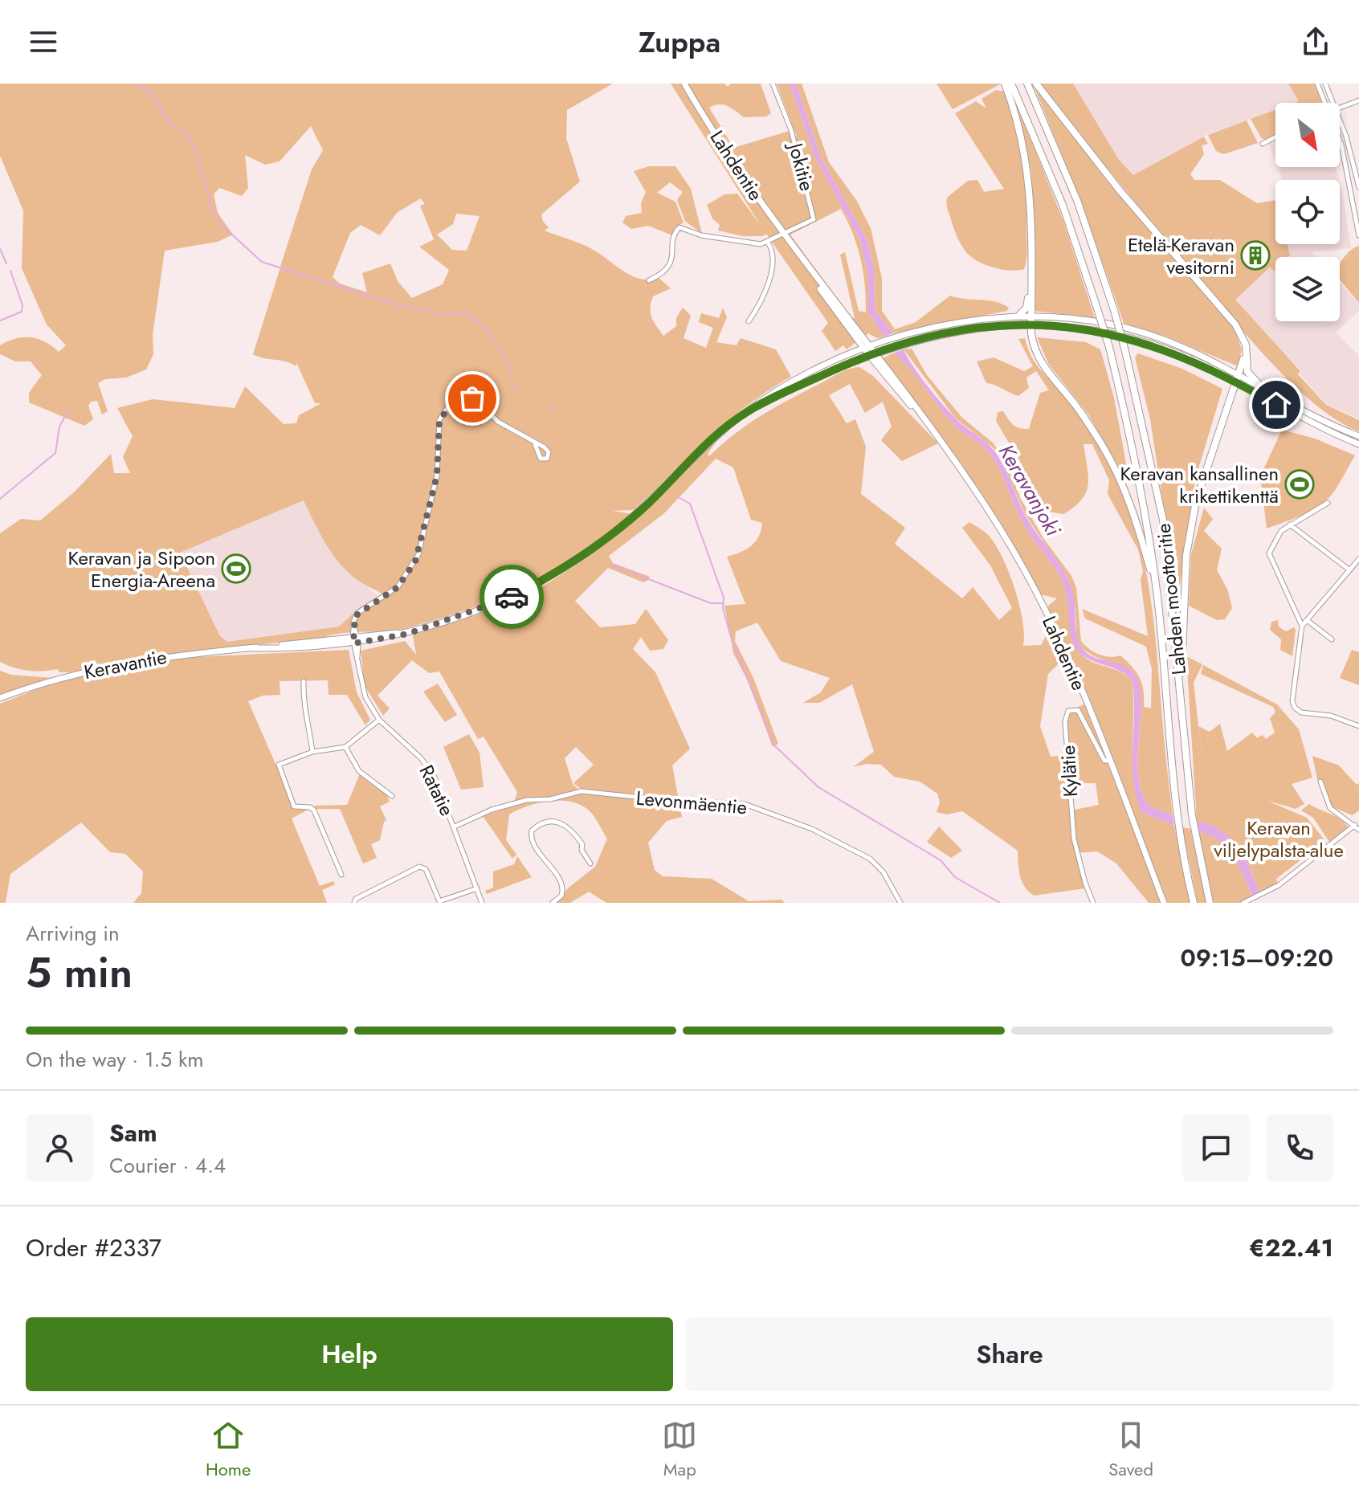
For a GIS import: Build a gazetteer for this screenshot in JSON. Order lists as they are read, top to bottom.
{
  "streets": {
    "highway": ["Lahden moottoritie"],
    "main road": ["Lahdentie", "Keravantie"],
    "street": [
      "Jokitie",
      "Kylätie",
      "Ratatie",
      "Levonmäentie"
    ]
  },
  "crossings": [
    ["Lahdentie", "Jokitie"],
    ["Lahdentie", "Keravantie"],
    ["Lahdentie", "Kylätie"],
    ["Keravantie", "Ratatie"],
    ["Ratatie", "Levonmäentie"]
  ],
  "water": ["Keravanjoki"],
  "parks": ["Keravan viljelypalsta-alue"],
  "places": {
    "building": ["Etelä-Keravan vesitorni"],
    "sports": ["Keravan kansallinen krikettikenttä", "Keravan ja Sipoon Energia-Areena"]
  },
  "north": "bottom right",
  "page": {
    "header": "Zuppa",
    "heading": ["5 min", "Arriving in", "09:15–09:20"],
    "panel": [
      "Sam",
      "Courier · 4.4",
      "Order #2337",
      "€22.41"
    ],
    "bar": "On the way · 1.5 km",
    "buttons": ["Help", "Share"],
    "tabs": ["Home", "Map", "Saved"]
  }
}
